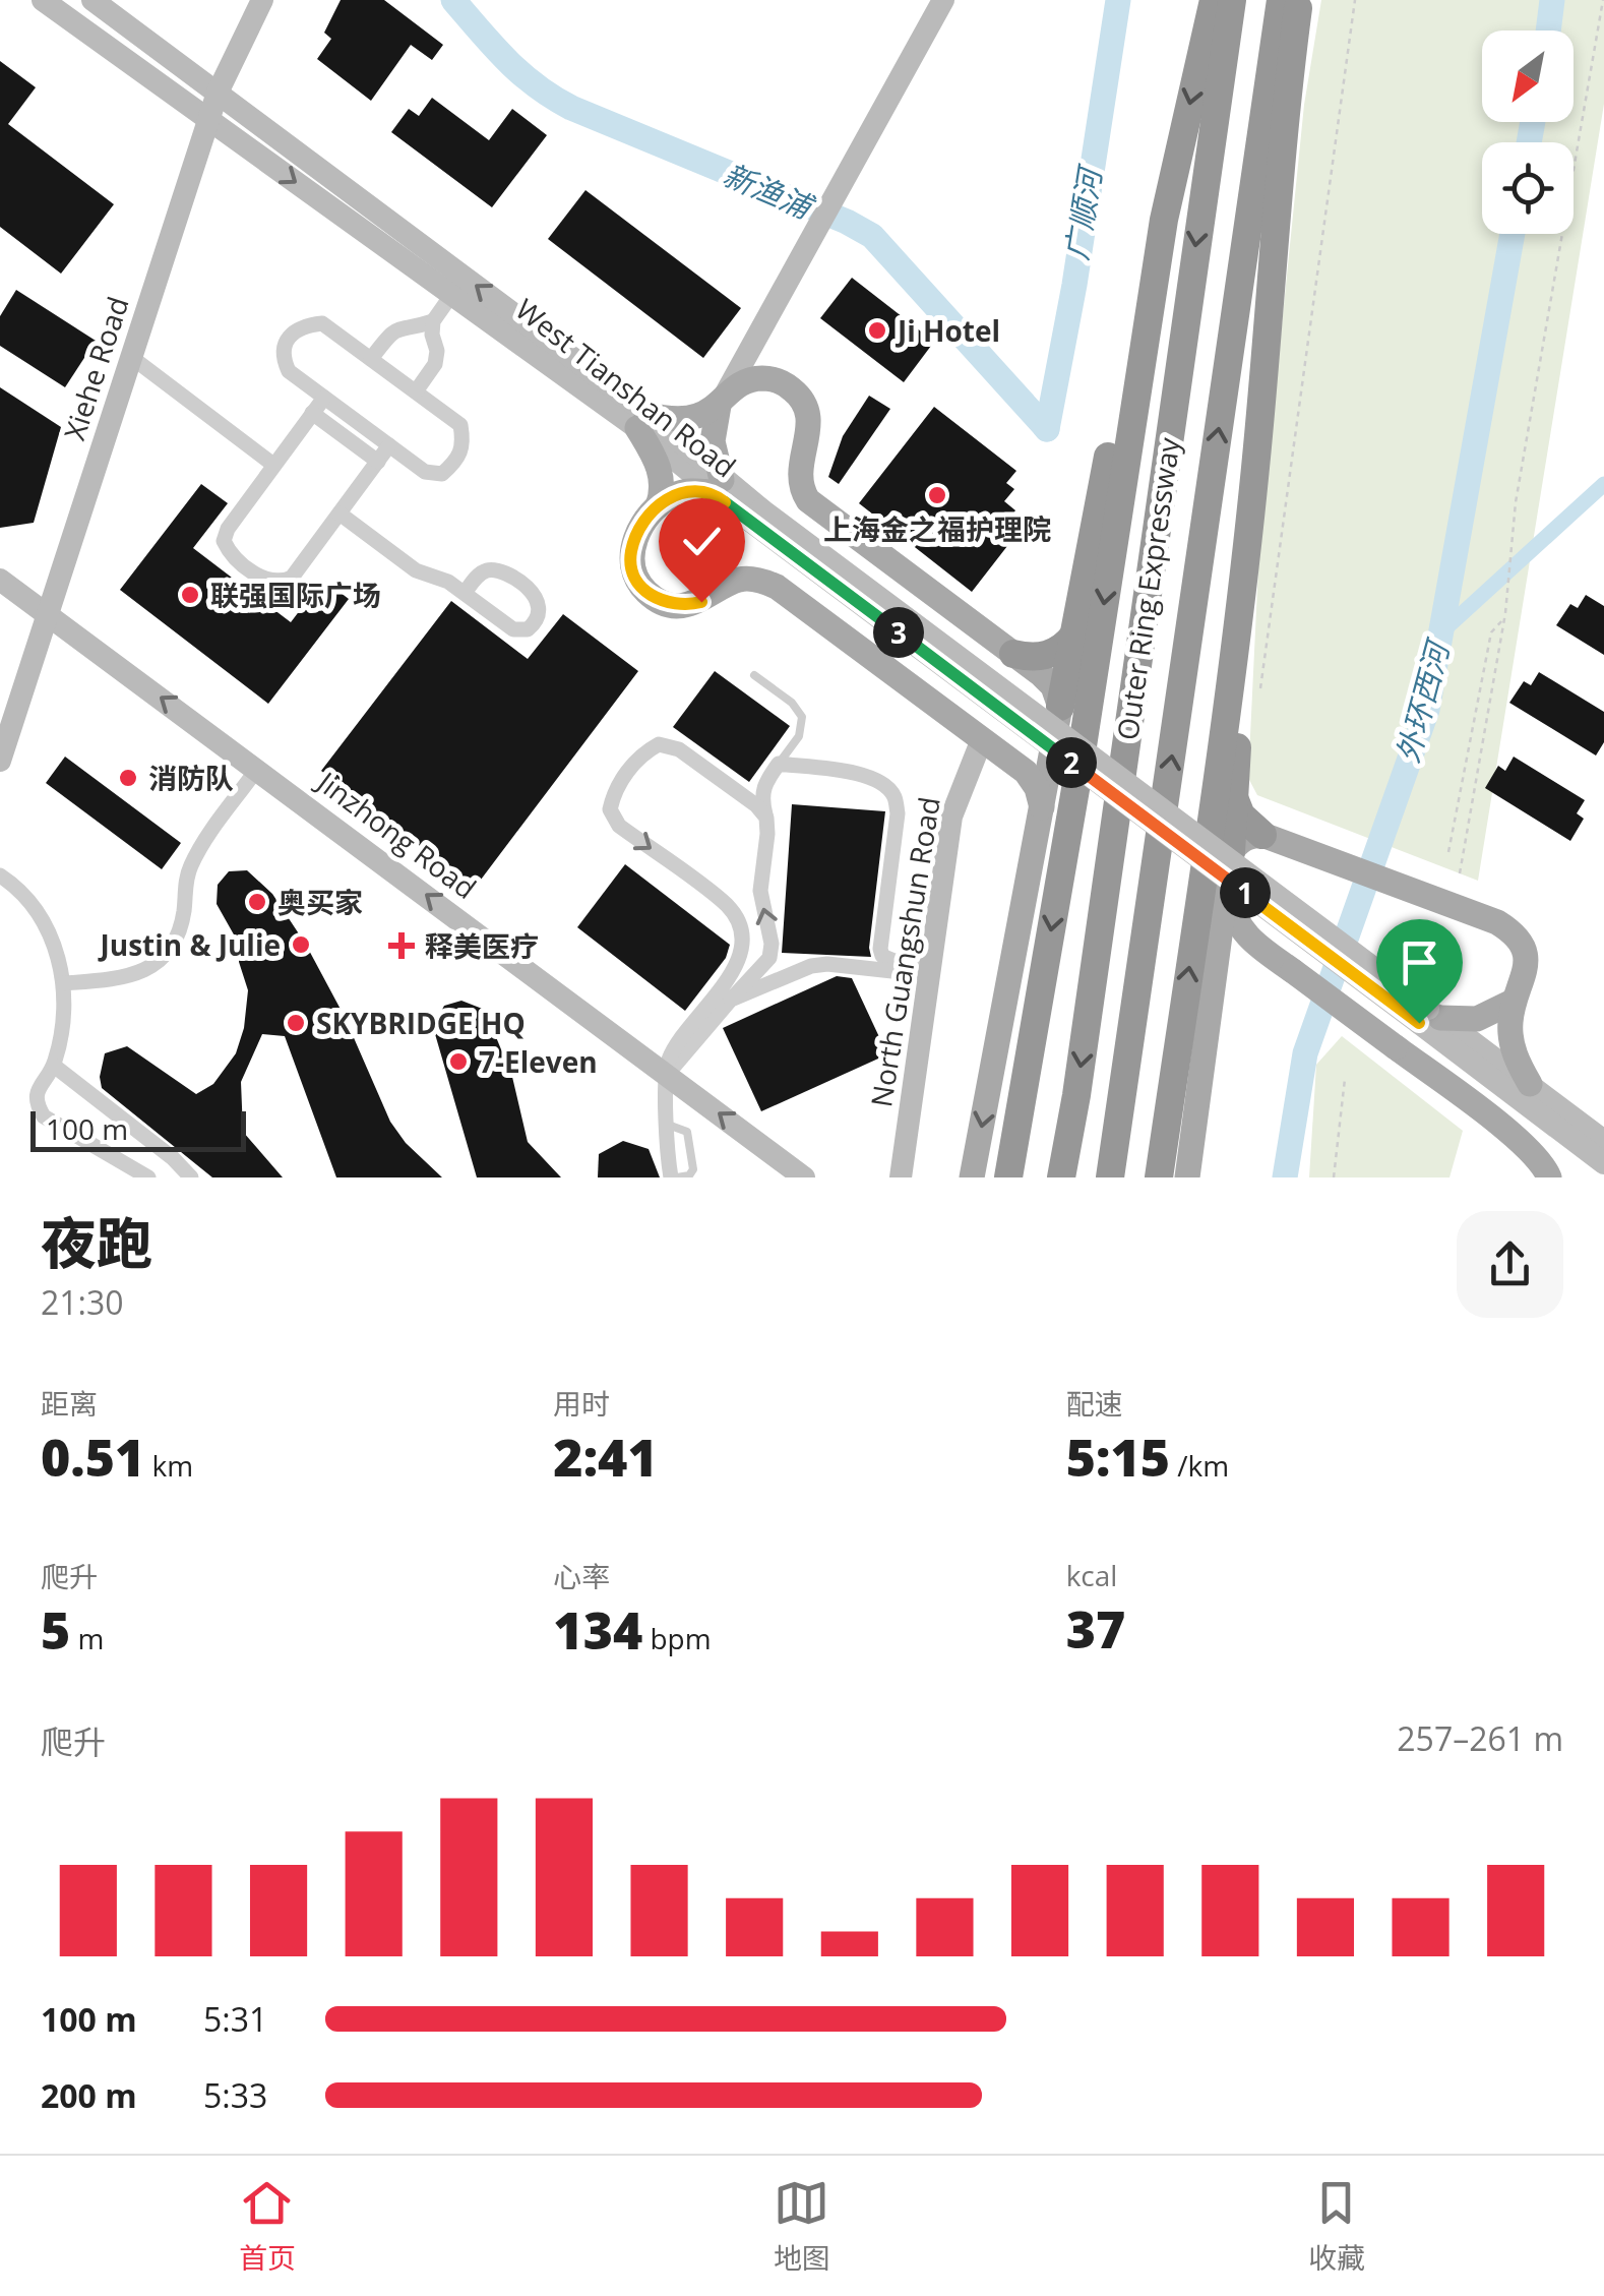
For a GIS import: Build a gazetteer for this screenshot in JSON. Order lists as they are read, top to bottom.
{
  "streets": {
    "highway": ["Outer Ring Expressway"],
    "main road": [
      "Xiehe Road",
      "West Tianshan Road",
      "Jinzhong Road",
      "North Guangshun Road"
    ]
  },
  "crossings": [
    ["Xiehe Road", "West Tianshan Road"],
    ["Xiehe Road", "Jinzhong Road"]
  ],
  "one_way": ["Jinzhong Road"],
  "water": ["新渔浦", "广顺河", "外环西河"],
  "places": {
    "other": [
      "Ji Hotel",
      "上海金之福护理院",
      "联强国际广场",
      "消防队",
      "奥买家",
      "Justin & Julie",
      "SKYBRIDGE HQ",
      "7-Eleven"
    ],
    "health": ["释美医疗"]
  },
  "scale_bar": "100 m",
  "north": "bottom left",
  "page": {
    "pins": ["3", "2", "1"],
    "scale": "100 m",
    "heading": ["夜跑", "21:30"],
    "stats": [
      ["距离", "0.51 km"],
      ["用时", "2:41"],
      ["配速", "5:15 /km"],
      ["爬升", "5 m"],
      ["心率", "134 bpm"],
      ["kcal", "37"]
    ],
    "chart": ["爬升", "257–261 m"],
    "list": [
      {
        "name": "100 m",
        "note": "5:31"
      },
      {
        "name": "200 m",
        "note": "5:33"
      }
    ],
    "tabs": ["首页", "地图", "收藏"]
  }
}
